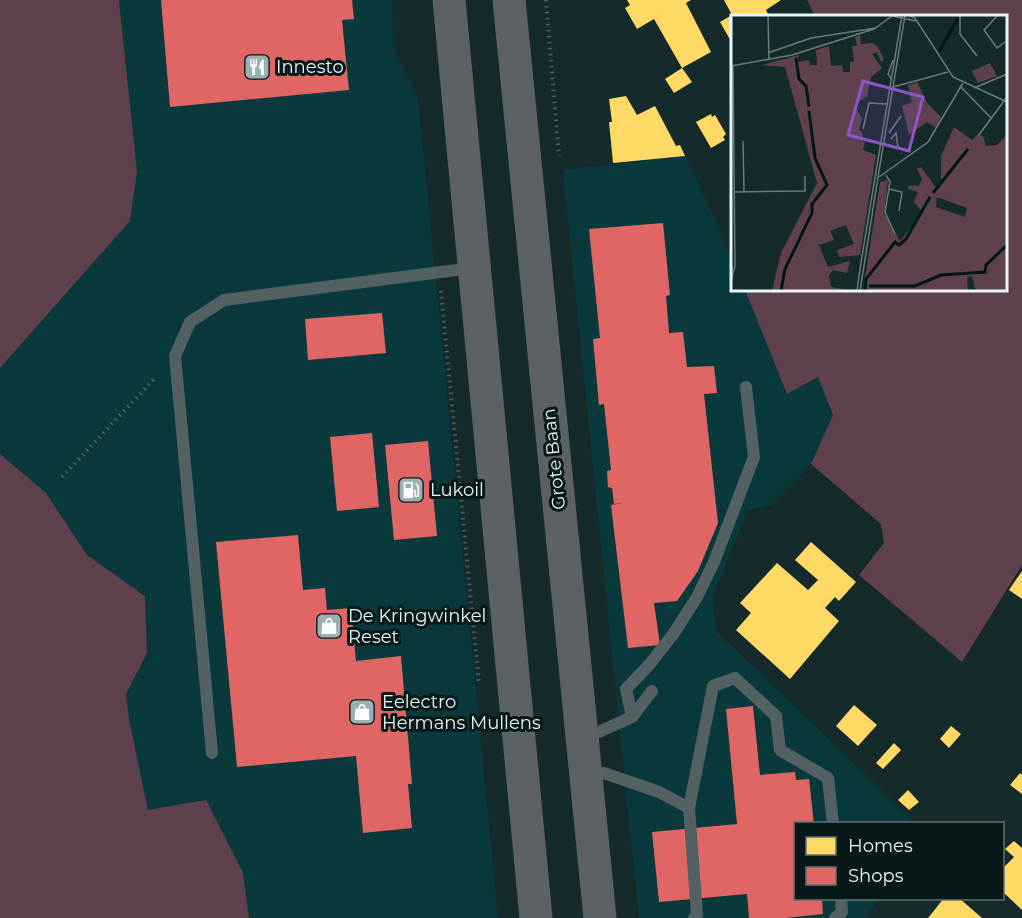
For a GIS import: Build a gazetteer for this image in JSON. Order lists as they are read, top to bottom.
{
  "streets": {
    "main road": ["Grote Baan"]
  },
  "places": {
    "restaurant": ["Innesto"],
    "fuel station": ["Lukoil"],
    "shop": ["De Kringwinkel Reset", "Eelectro Hermans Mullens"]
  },
  "legend": ["Homes", "Shops"]
}
